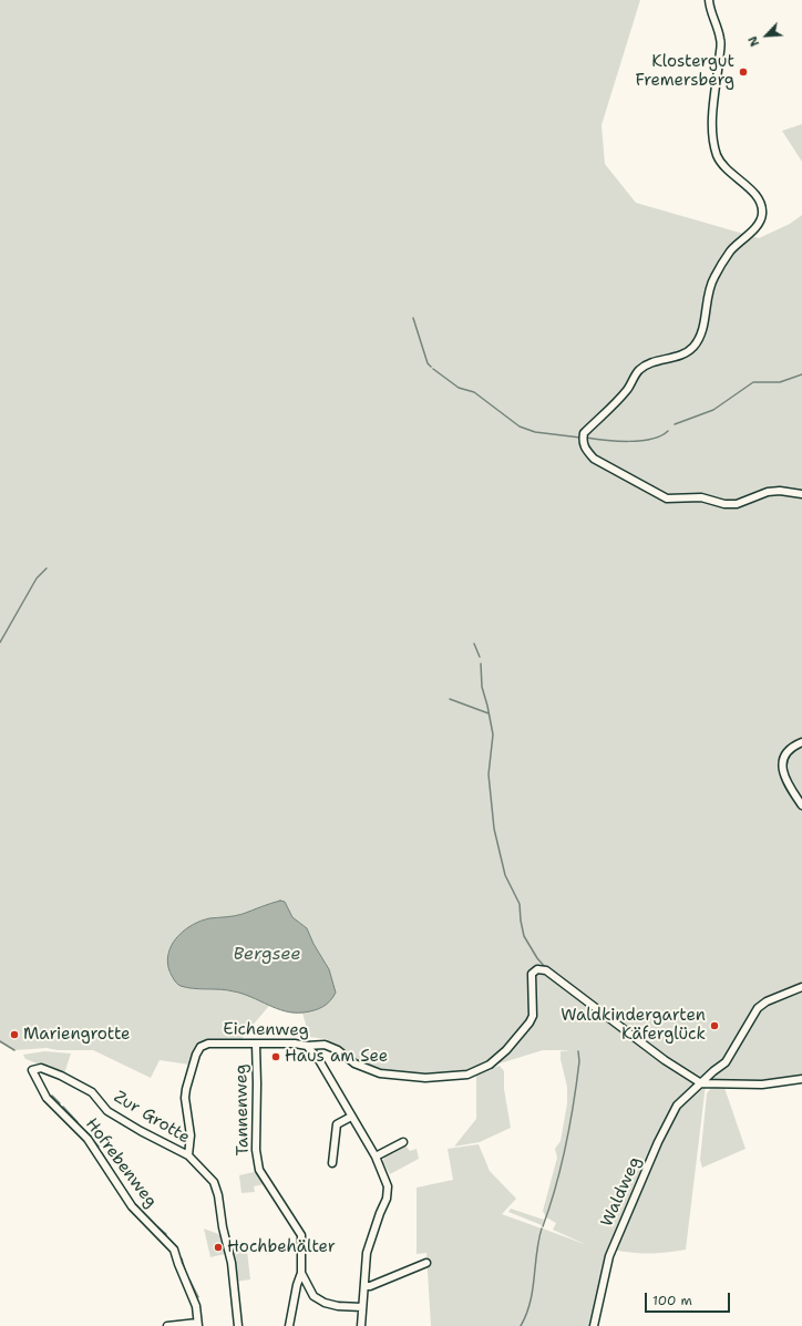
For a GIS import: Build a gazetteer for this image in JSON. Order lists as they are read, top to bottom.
{
  "streets": {
    "street": [
      "Eichenweg",
      "Tannenweg",
      "Zur Grotte",
      "Hofrebenweg",
      "Waldweg"
    ]
  },
  "crossings": [
    ["Eichenweg", "Tannenweg"],
    ["Eichenweg", "Zur Grotte"],
    ["Eichenweg", "Waldweg"],
    ["Zur Grotte", "Hofrebenweg"]
  ],
  "water": ["Bergsee"],
  "places": [
    "Klostergut Fremersberg",
    "Waldkindergarten Käferglück",
    "Mariengrotte",
    "Haus am See",
    "Hochbehälter"
  ],
  "scale_bar": "100 m",
  "north": "bottom left"
}
